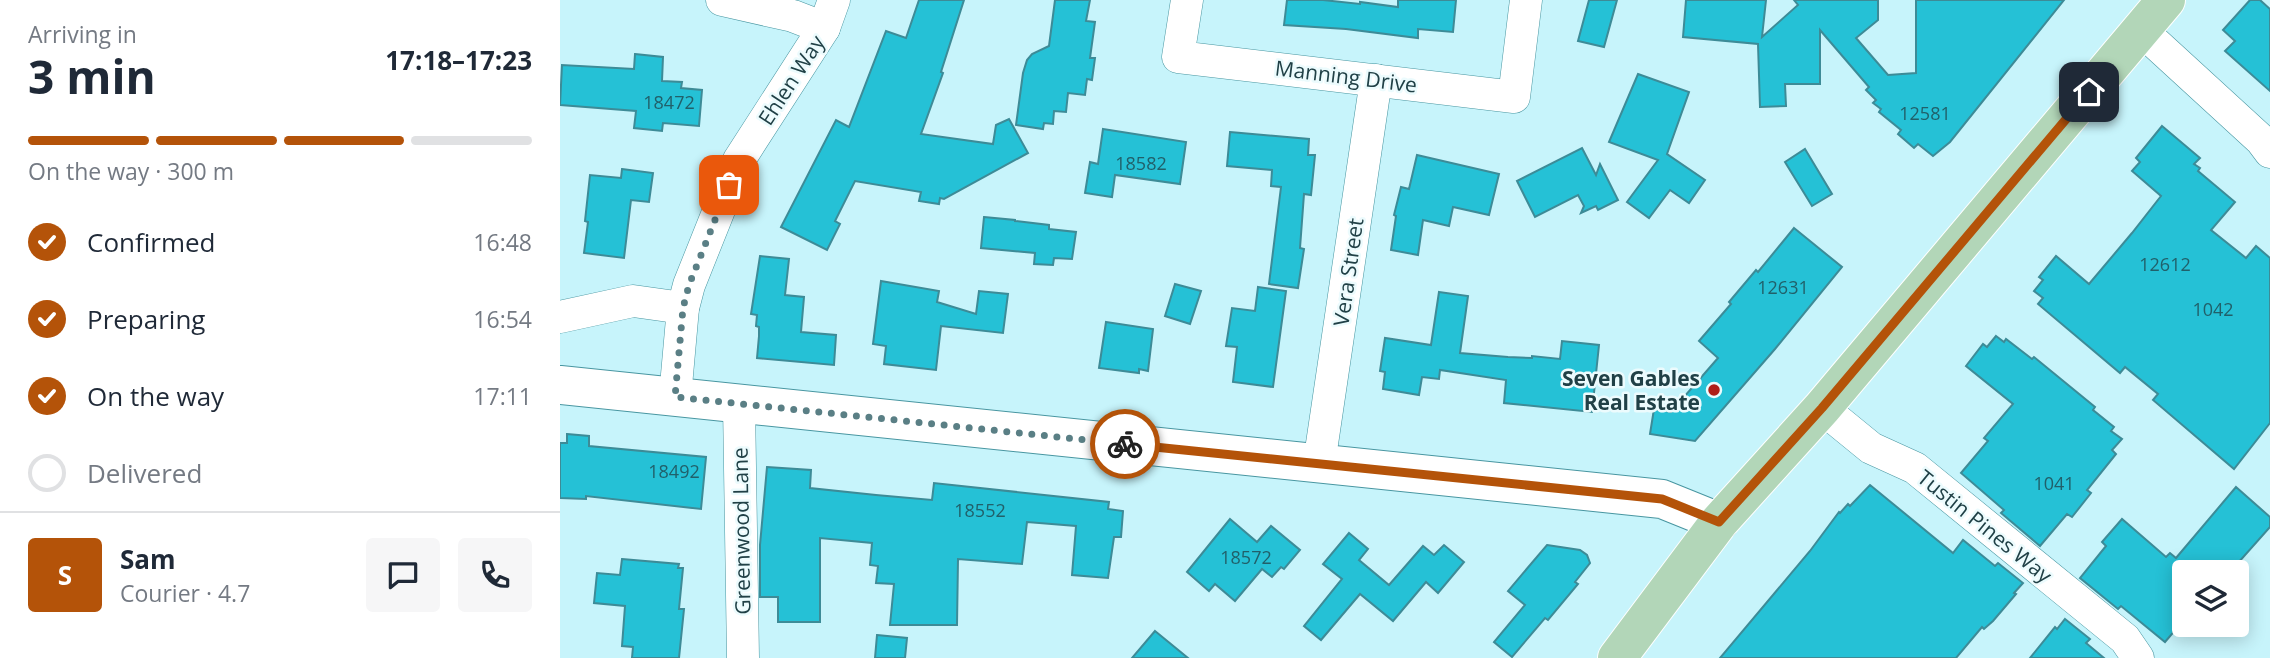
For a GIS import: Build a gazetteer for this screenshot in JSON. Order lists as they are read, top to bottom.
{
  "streets": {
    "street": [
      "Manning Drive",
      "Ehlen Way",
      "Vera Street",
      "Tustin Pines Way",
      "Greenwood Lane"
    ]
  },
  "crossings": [
    ["Manning Drive", "Vera Street"]
  ],
  "places": ["Seven Gables Real Estate"],
  "house_numbers": [
    "18472",
    "12581",
    "18582",
    "12612",
    "12631",
    "1042",
    "18492",
    "1041",
    "18552",
    "18572"
  ],
  "page": {
    "heading": ["3 min", "Arriving in", "17:18–17:23"],
    "panel": ["Sam", "Courier · 4.7"],
    "bar": "On the way · 300 m",
    "list": [
      ["Confirmed", "16:48"],
      ["Preparing", "16:54"],
      ["On the way", "17:11"],
      "Delivered"
    ],
    "round": "S"
  }
}
